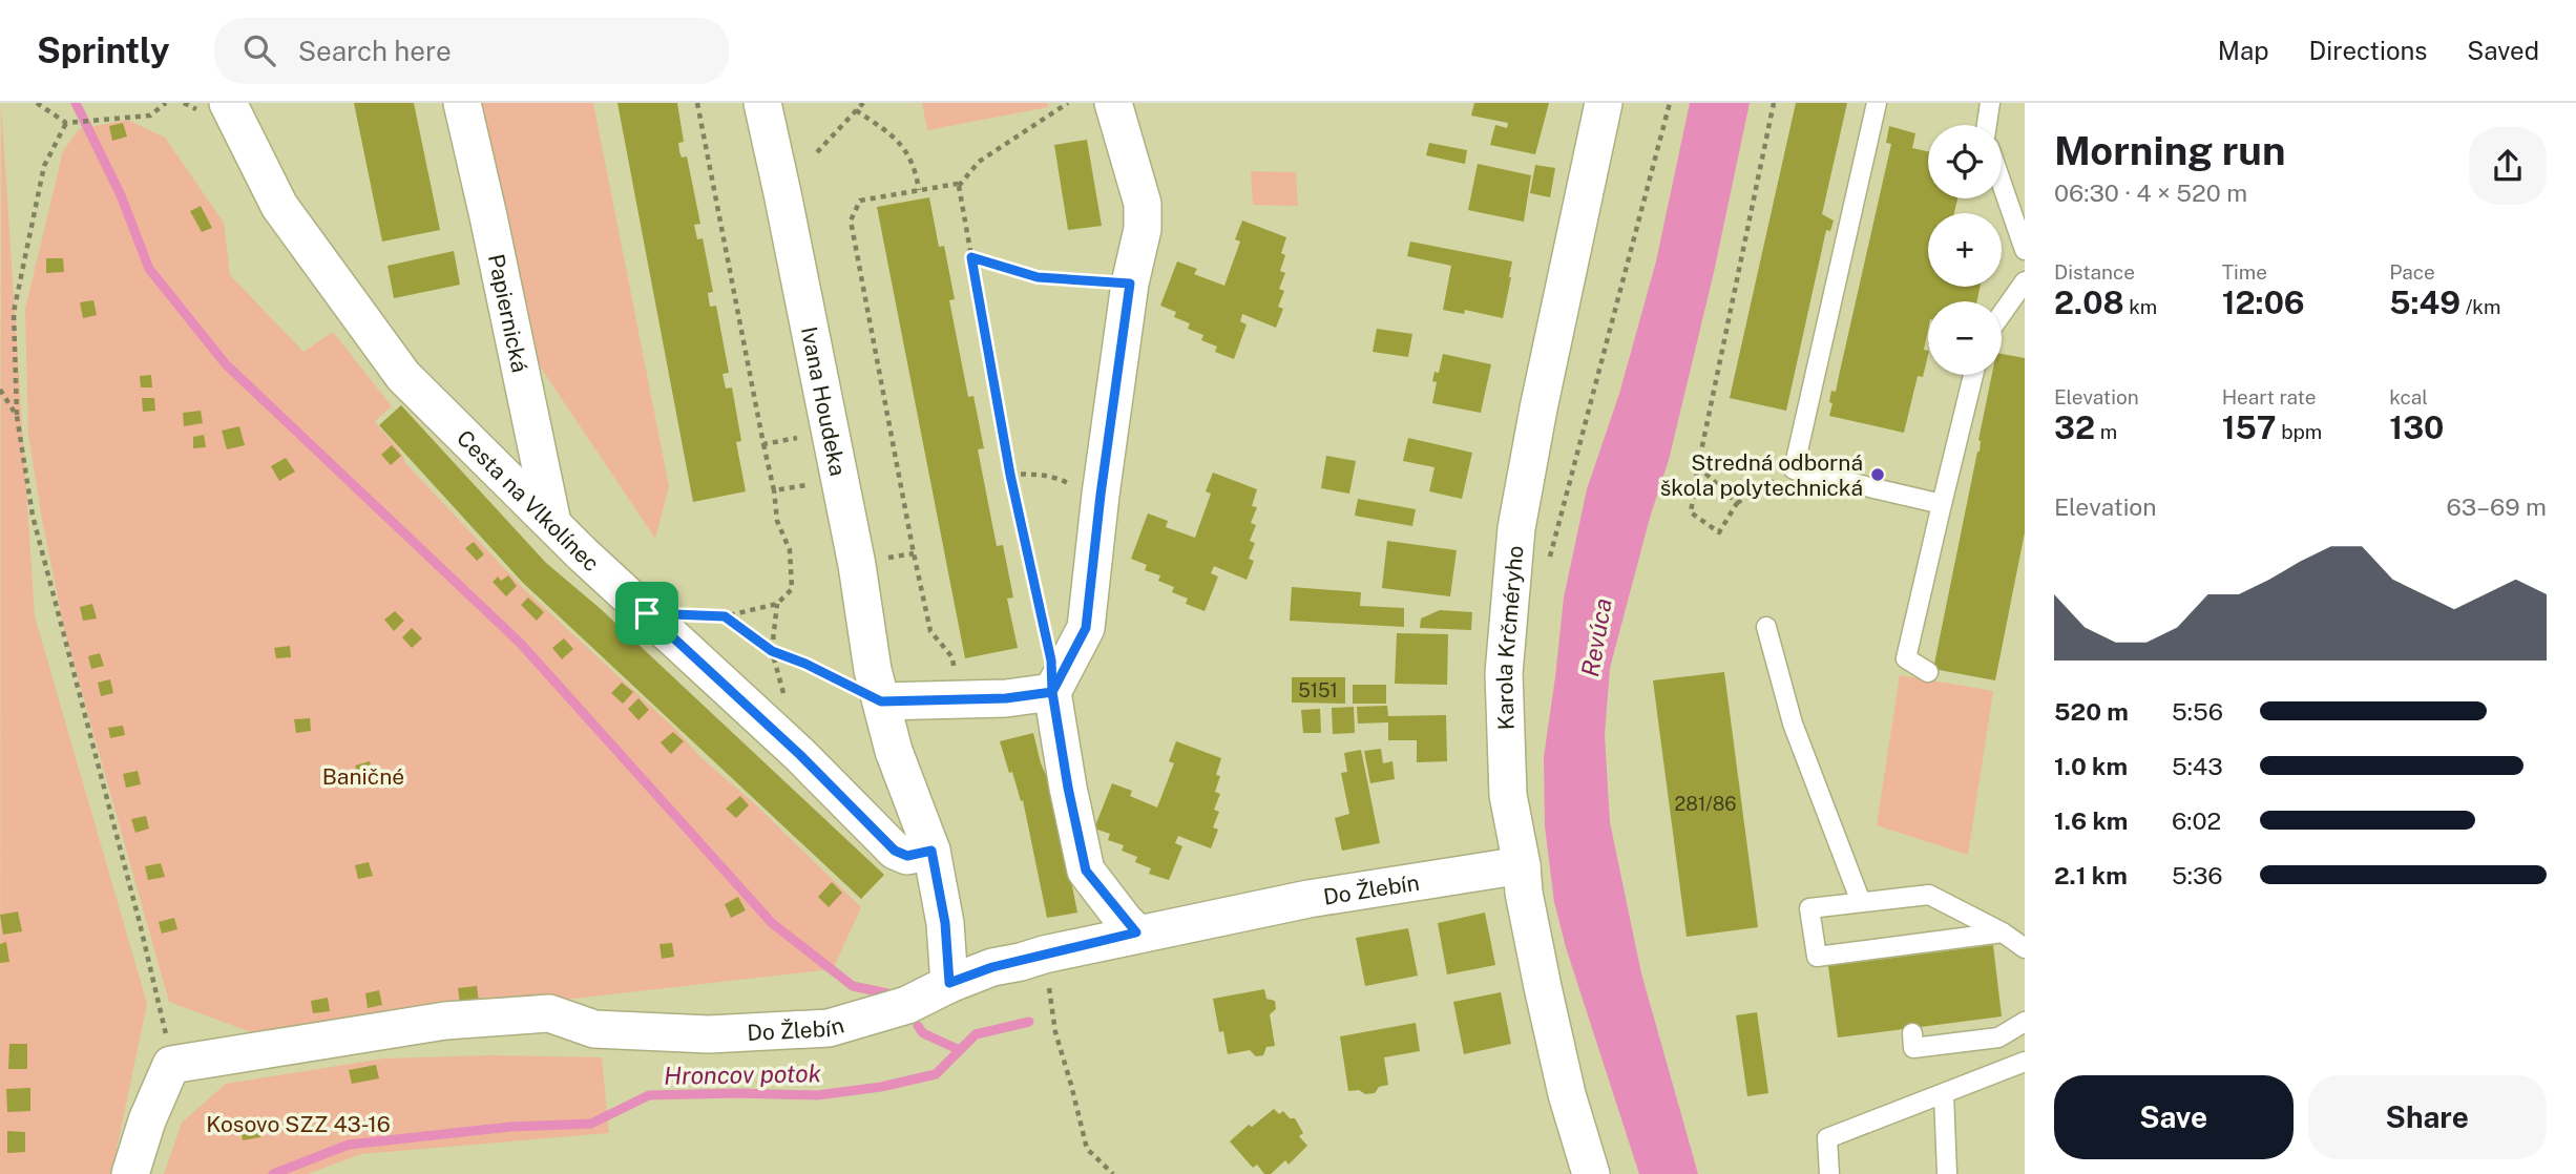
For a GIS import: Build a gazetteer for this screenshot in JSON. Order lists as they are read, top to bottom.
{
  "streets": {
    "street": [
      "Papiernická",
      "Ivana Houdeka",
      "Cesta na Vlkolínec",
      "Karola Krčméryho",
      "Do Žlebín"
    ]
  },
  "crossings": [
    ["Papiernická", "Cesta na Vlkolínec"],
    ["Ivana Houdeka", "Cesta na Vlkolínec"],
    ["Ivana Houdeka", "Do Žlebín"],
    ["Karola Krčméryho", "Do Žlebín"]
  ],
  "water": ["Revúca", "Hroncov potok"],
  "parks": ["Baničné", "Kosovo SZZ 43-16"],
  "places": ["Stredná odborná škola polytechnická"],
  "house_numbers": ["5151", "281/86"],
  "page": {
    "header": "Sprintly",
    "search": "Search here",
    "nav": ["Map", "Directions", "Saved"],
    "heading": ["Morning run", "06:30 · 4 × 520 m"],
    "map_buttons": ["+", "−"],
    "stats": [
      ["Distance", "2.08 km"],
      ["Time", "12:06"],
      ["Pace", "5:49 /km"],
      ["Elevation", "32 m"],
      ["Heart rate", "157 bpm"],
      ["kcal", "130"]
    ],
    "chart": ["Elevation", "63–69 m"],
    "list": [
      {
        "name": "520 m",
        "note": "5:56"
      },
      {
        "name": "1.0 km",
        "note": "5:43"
      },
      {
        "name": "1.6 km",
        "note": "6:02"
      },
      {
        "name": "2.1 km",
        "note": "5:36"
      }
    ],
    "buttons": ["Save", "Share"]
  }
}
